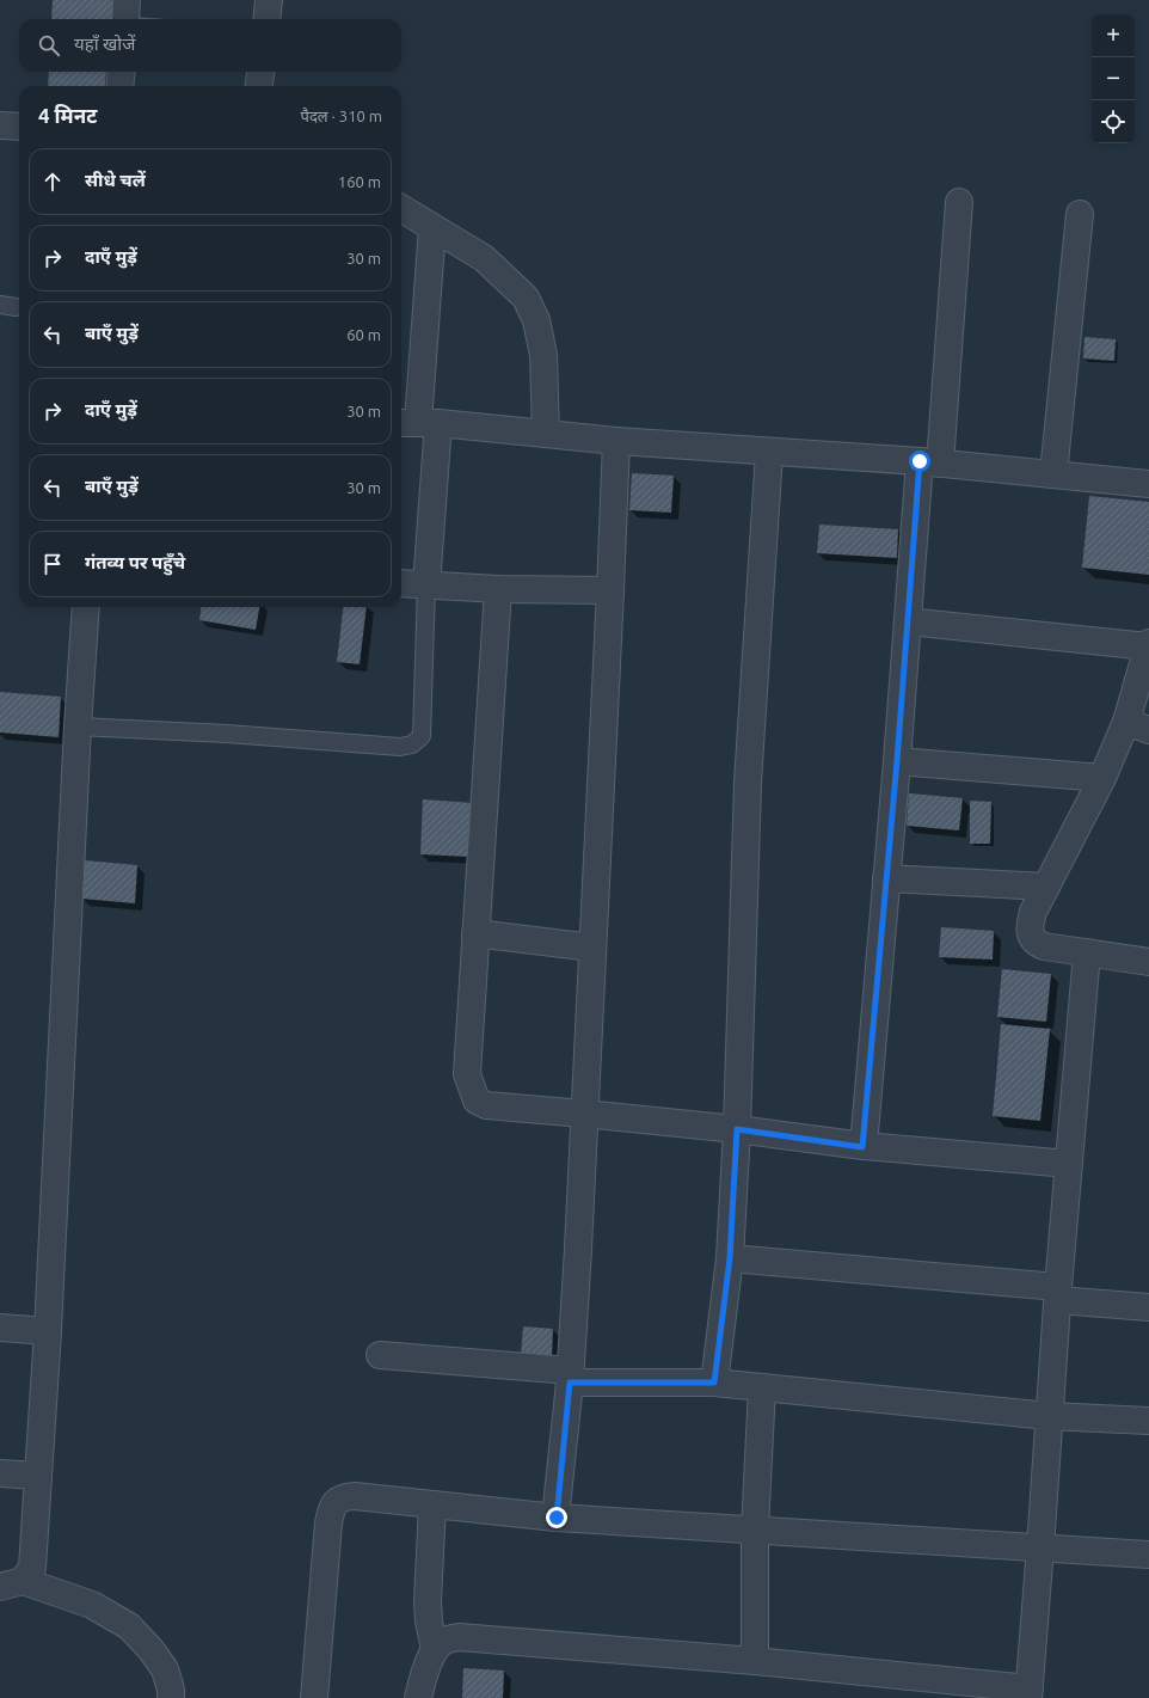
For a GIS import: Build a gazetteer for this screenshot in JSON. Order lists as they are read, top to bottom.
{
  "page": {
    "map_buttons": ["+", "−"],
    "search": "यहाँ खोजें",
    "heading": ["4 मिनट", "पैदल · 310 m"],
    "list": [
      ["सीधे चलें", "160 m"],
      ["दाएँ मुड़ें", "30 m"],
      ["बाएँ मुड़ें", "60 m"],
      ["दाएँ मुड़ें", "30 m"],
      ["बाएँ मुड़ें", "30 m"],
      "गंतव्य पर पहुँचे"
    ]
  }
}
